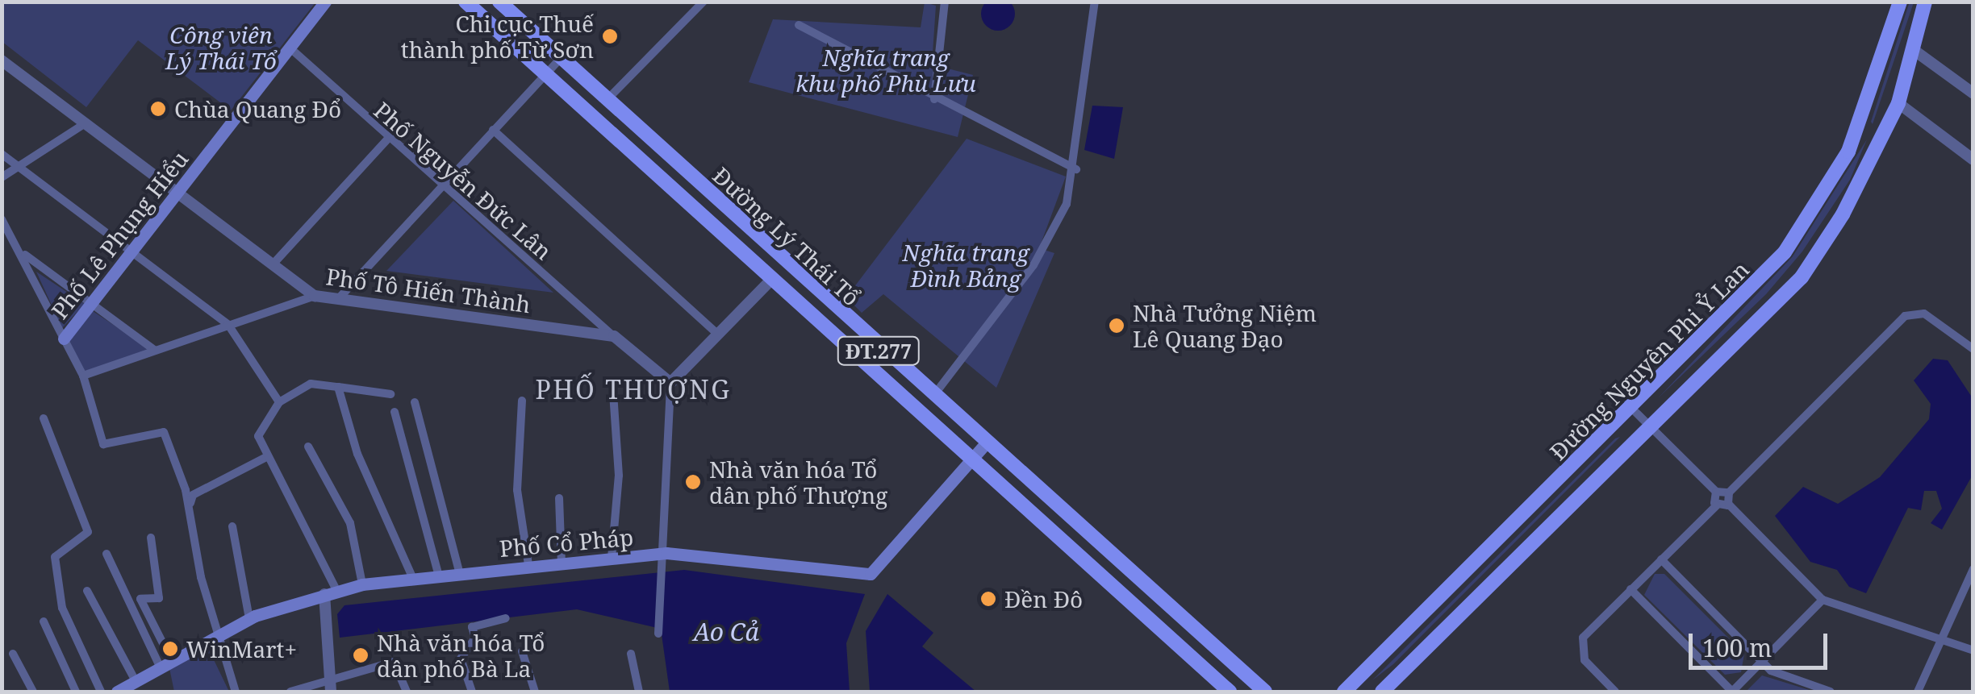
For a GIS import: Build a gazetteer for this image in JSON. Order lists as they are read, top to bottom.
{
  "streets": {
    "main road": [
      "Phố Lê Phụng Hiểu",
      "Đường Lý Thái Tổ",
      "ĐT.277",
      "Đường Nguyên Phi Ỷ Lan",
      "Phố Cổ Pháp"
    ],
    "street": ["Phố Nguyễn Đức Lân", "Phố Tô Hiến Thành"]
  },
  "crossings": [
    ["Phố Nguyễn Đức Lân", "Phố Lê Phụng Hiểu"],
    ["Phố Nguyễn Đức Lân", "Phố Tô Hiến Thành"],
    ["Phố Lê Phụng Hiểu", "Phố Tô Hiến Thành"],
    ["Đường Lý Thái Tổ", "Phố Cổ Pháp"]
  ],
  "districts": ["PHỐ THƯỢNG"],
  "water": ["Ao Cả"],
  "parks": ["Công viên Lý Thái Tổ", "Nghĩa trang khu phố Phù Lưu", "Nghĩa trang Đình Bảng"],
  "places": [
    "Chi cục Thuế thành phố Từ Sơn",
    "Chùa Quang Đổ",
    "Nhà Tưởng Niệm Lê Quang Đạo",
    "Nhà văn hóa Tổ dân phố Thượng",
    "Đền Đô",
    "WinMart+",
    "Nhà văn hóa Tổ dân phố Bà La"
  ],
  "scale_bar": "100 m"
}
